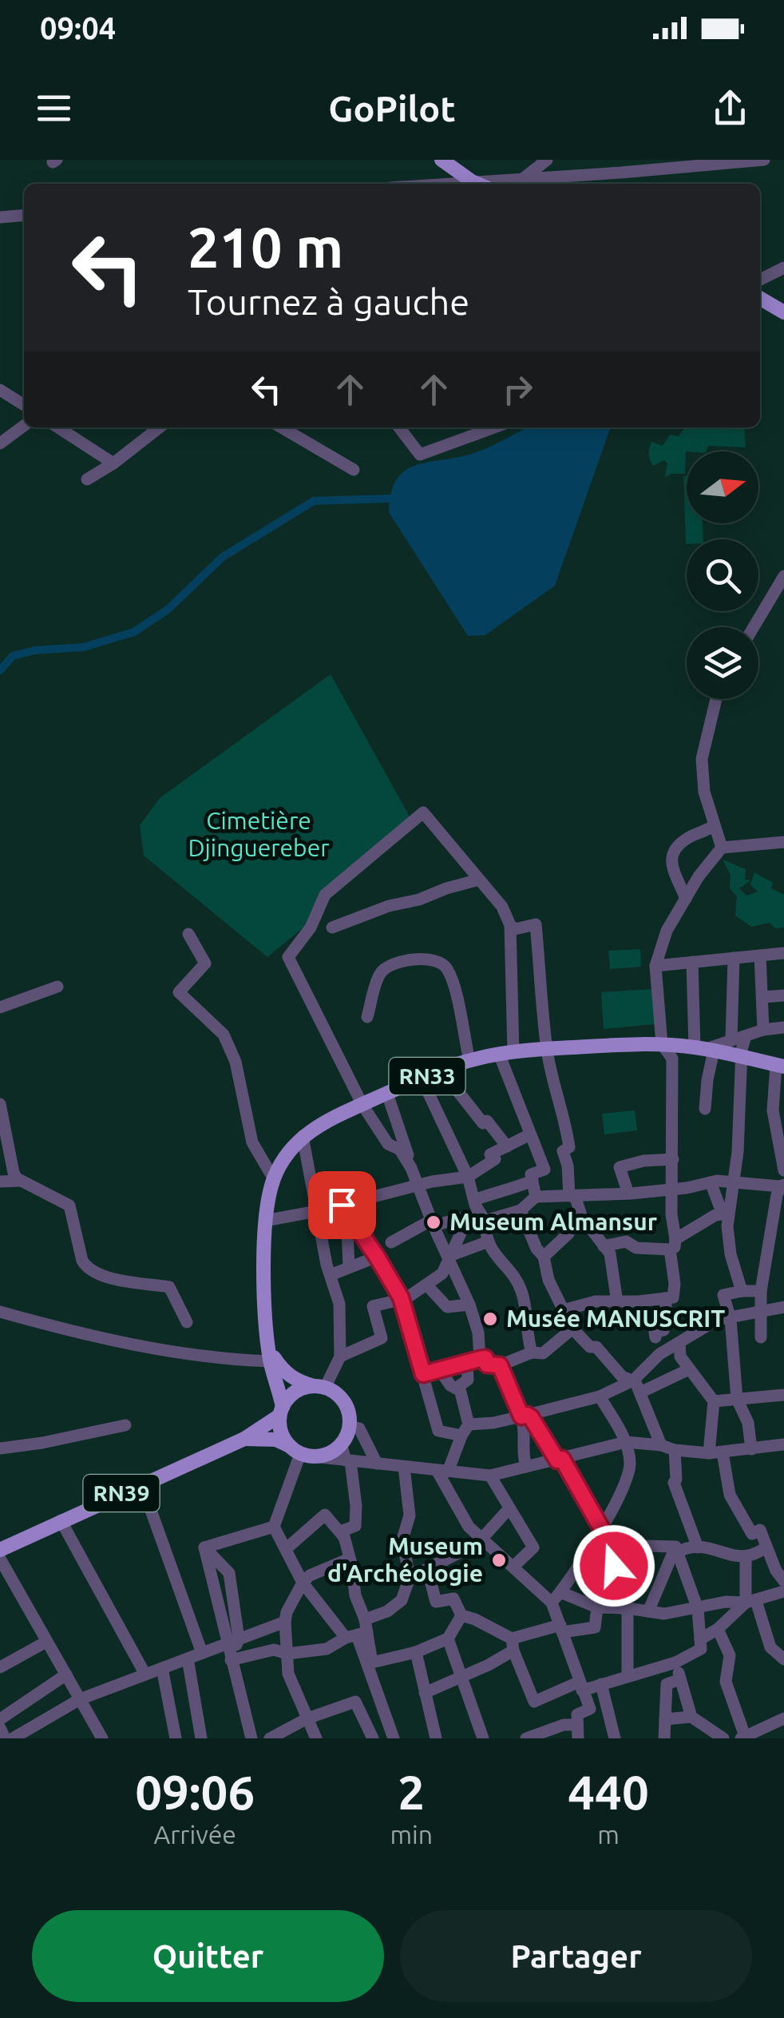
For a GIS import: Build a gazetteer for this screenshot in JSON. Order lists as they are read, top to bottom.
{
  "streets": {
    "main road": ["RN33", "RN39"]
  },
  "parks": ["Cimetière Djinguereber"],
  "places": ["Museum Almansur", "Musée MANUSCRIT", "Museum d'Archéologie"],
  "north": "right",
  "page": {
    "status": "09:04",
    "header": "GoPilot",
    "turn": ["210 m", "Tournez à gauche"],
    "eta": [
      "09:06",
      "Arrivée",
      "2",
      "min",
      "440",
      "m"
    ],
    "buttons": ["Quitter", "Partager"]
  }
}
